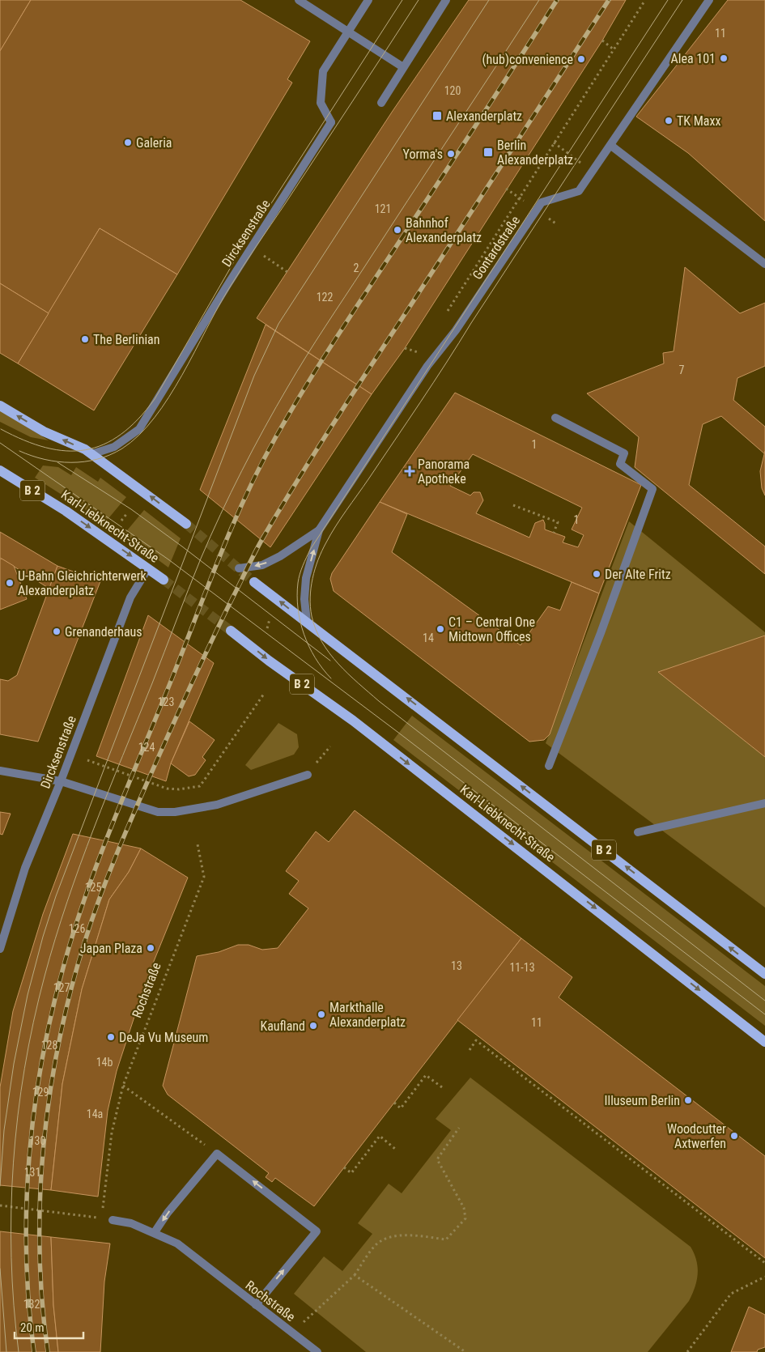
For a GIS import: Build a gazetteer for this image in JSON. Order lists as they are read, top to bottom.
{
  "streets": {
    "main road": ["B 2", "Karl-Liebknecht-Straße"],
    "street": ["Dircksenstraße", "Gontardstraße", "Rochstraße"]
  },
  "crossings": [
    ["Dircksenstraße", "Karl-Liebknecht-Straße"],
    ["Gontardstraße", "B 2"]
  ],
  "places": {
    "other": [
      "Alea 101",
      "(hub)convenience",
      "TK Maxx",
      "Galeria",
      "Yorma's",
      "Bahnhof Alexanderplatz",
      "The Berlinian",
      "Der Alte Fritz",
      "U-Bahn Gleichrichterwerk Alexanderplatz",
      "C1 – Central One Midtown Offices",
      "Grenanderhaus",
      "Japan Plaza",
      "Markthalle Alexanderplatz",
      "Kaufland",
      "DeJa Vu Museum",
      "Illuseum Berlin",
      "Woodcutter Axtwerfen"
    ],
    "transit": ["Alexanderplatz", "Berlin Alexanderplatz"],
    "health": ["Panorama Apotheke"]
  },
  "house_numbers": [
    "11",
    "120",
    "121",
    "2",
    "122",
    "7",
    "1",
    "1",
    "14",
    "123",
    "124",
    "125",
    "126",
    "13",
    "11-13",
    "127",
    "11",
    "128",
    "14b",
    "129",
    "14a",
    "130",
    "131",
    "132"
  ],
  "scale_bar": "20 m"
}
